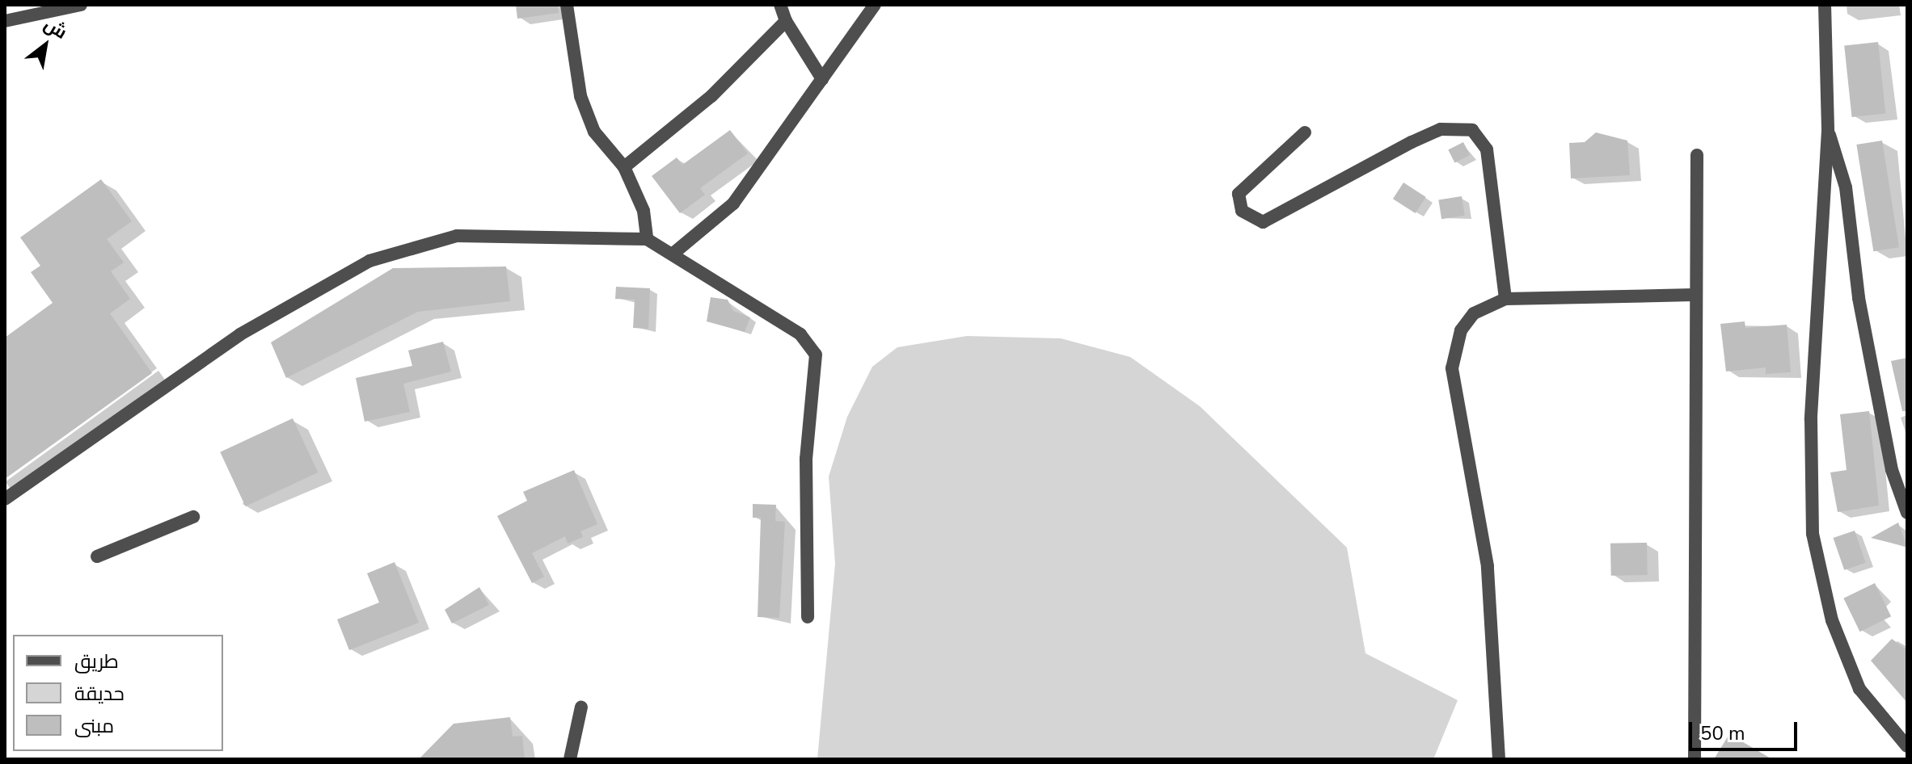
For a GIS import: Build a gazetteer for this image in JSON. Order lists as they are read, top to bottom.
{
  "legend": ["طريق", "حديقة", "مبنى"],
  "scale_bar": "50 m",
  "north": "top right"
}
